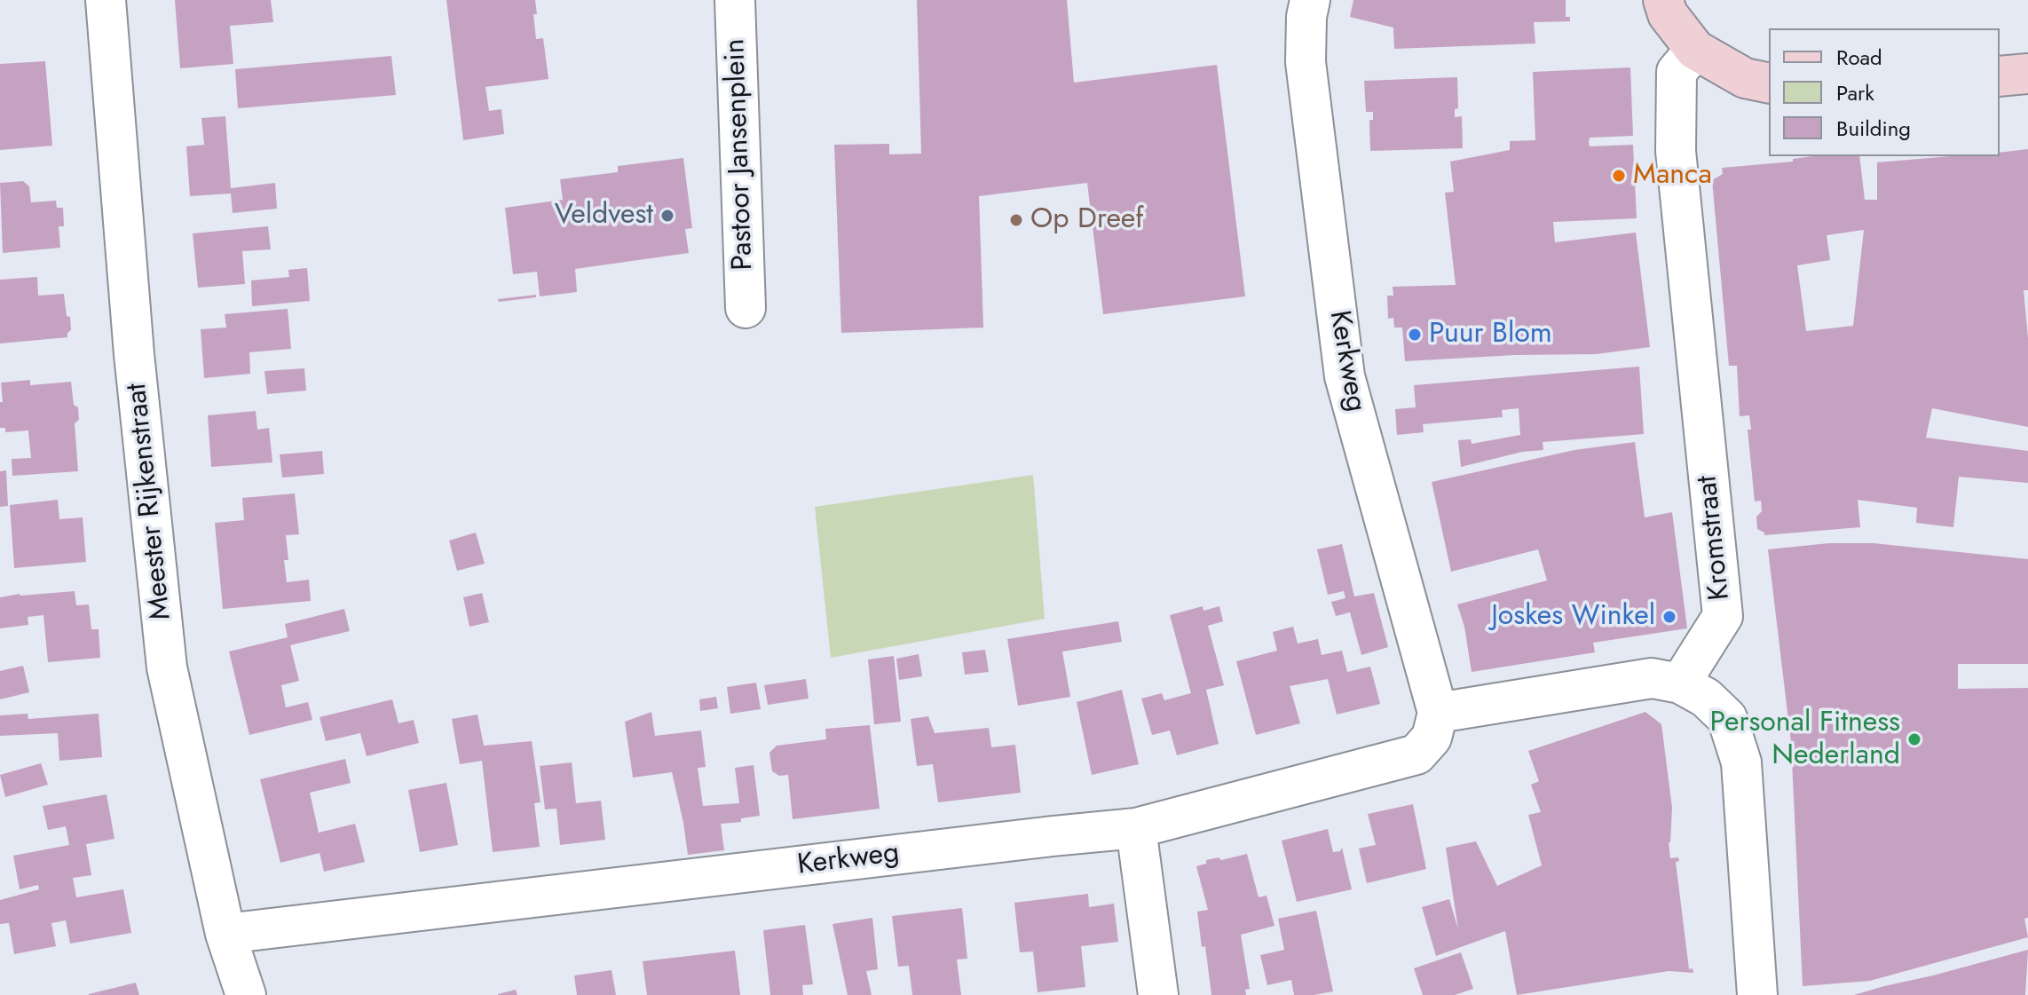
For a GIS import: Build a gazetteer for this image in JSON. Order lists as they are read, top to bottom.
{
  "streets": {
    "street": [
      "Pastoor Jansenplein",
      "Kerkweg",
      "Meester Rijkenstraat",
      "Kromstraat"
    ]
  },
  "crossings": [
    ["Kerkweg", "Meester Rijkenstraat"]
  ],
  "places": [
    "Manca",
    "Veldvest",
    "Op Dreef",
    "Puur Blom",
    "Joskes Winkel",
    "Personal Fitness Nederland"
  ],
  "legend": ["Road", "Park", "Building"]
}
